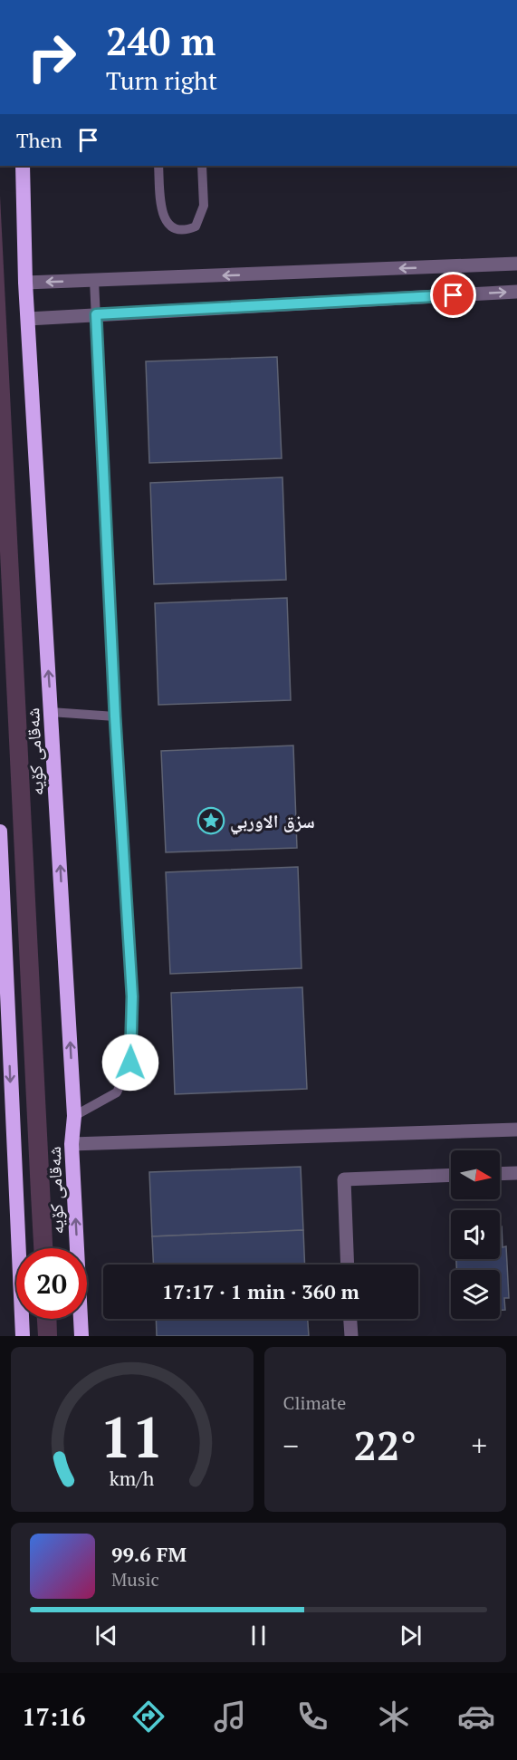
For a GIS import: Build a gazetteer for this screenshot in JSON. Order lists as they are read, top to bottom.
{
  "streets": {
    "highway": ["شەقامی کۆیە"]
  },
  "places": {
    "place": ["سزق الاوربي"]
  },
  "north": "right",
  "page": {
    "turn": ["240 m", "Turn right"],
    "then": "Then",
    "limit": "20",
    "trip": "17:17 · 1 min · 360 m",
    "tile": "Climate",
    "heat": ["−", "22°", "+"],
    "song": ["99.6 FM", "Music"],
    "tabs": "17:16",
    "gauge": ["11", "km/h"]
  }
}
